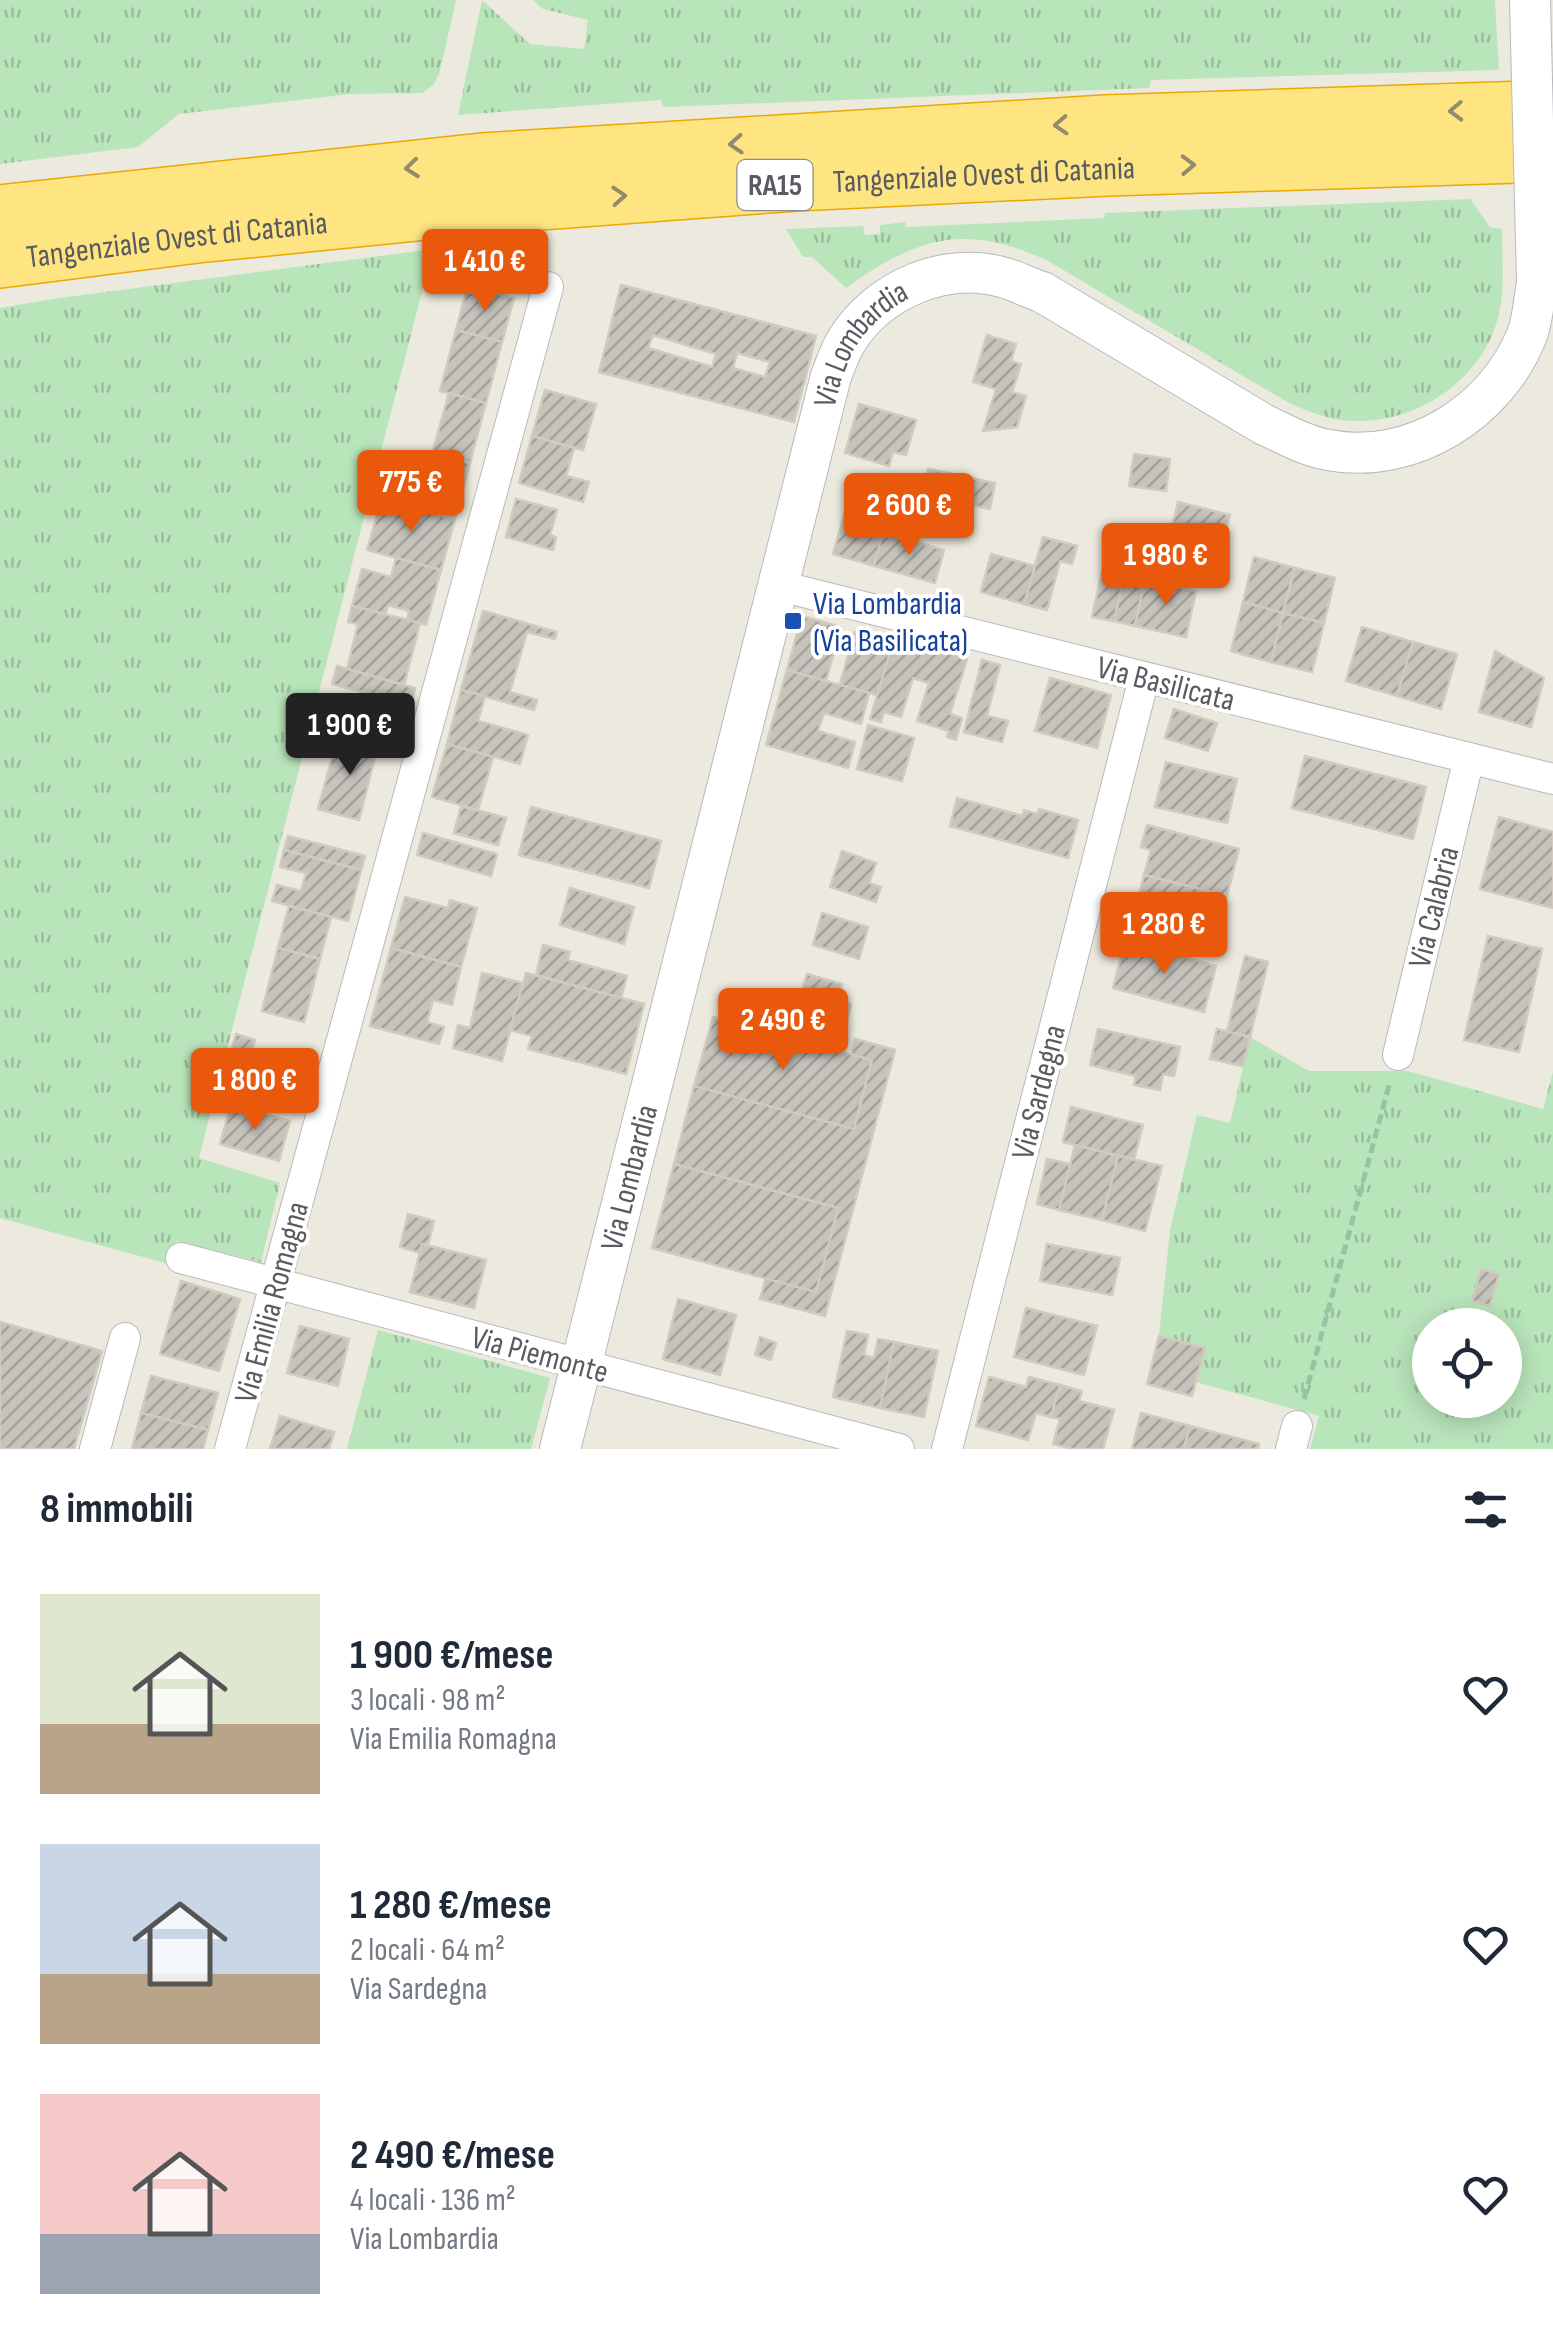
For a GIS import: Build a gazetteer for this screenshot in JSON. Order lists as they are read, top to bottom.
{
  "streets": {
    "highway": ["Tangenziale Ovest di Catania", "RA15"],
    "street": [
      "Via Lombardia",
      "Via Basilicata",
      "Via Calabria",
      "Via Sardegna",
      "Via Emilia Romagna",
      "Via Piemonte"
    ]
  },
  "crossings": [
    ["Via Lombardia", "Via Basilicata"],
    ["Via Lombardia", "Via Piemonte"],
    ["Via Basilicata", "Via Calabria"],
    ["Via Basilicata", "Via Sardegna"],
    ["Via Emilia Romagna", "Via Piemonte"]
  ],
  "places": {
    "transit": ["Via Lombardia (Via Basilicata)"]
  },
  "page": {
    "price": [
      "1 410 €",
      "775 €",
      "2 600 €",
      "1 980 €",
      "1 900 €",
      "1 280 €",
      "2 490 €",
      "1 800 €"
    ],
    "heading": "8 immobili",
    "list": [
      {
        "name": "1 900 €/mese",
        "note": "3 locali · 98 m² · Via Emilia Romagna"
      },
      {
        "name": "1 280 €/mese",
        "note": "2 locali · 64 m² · Via Sardegna"
      },
      {
        "name": "2 490 €/mese",
        "note": "4 locali · 136 m² · Via Lombardia"
      }
    ]
  }
}
